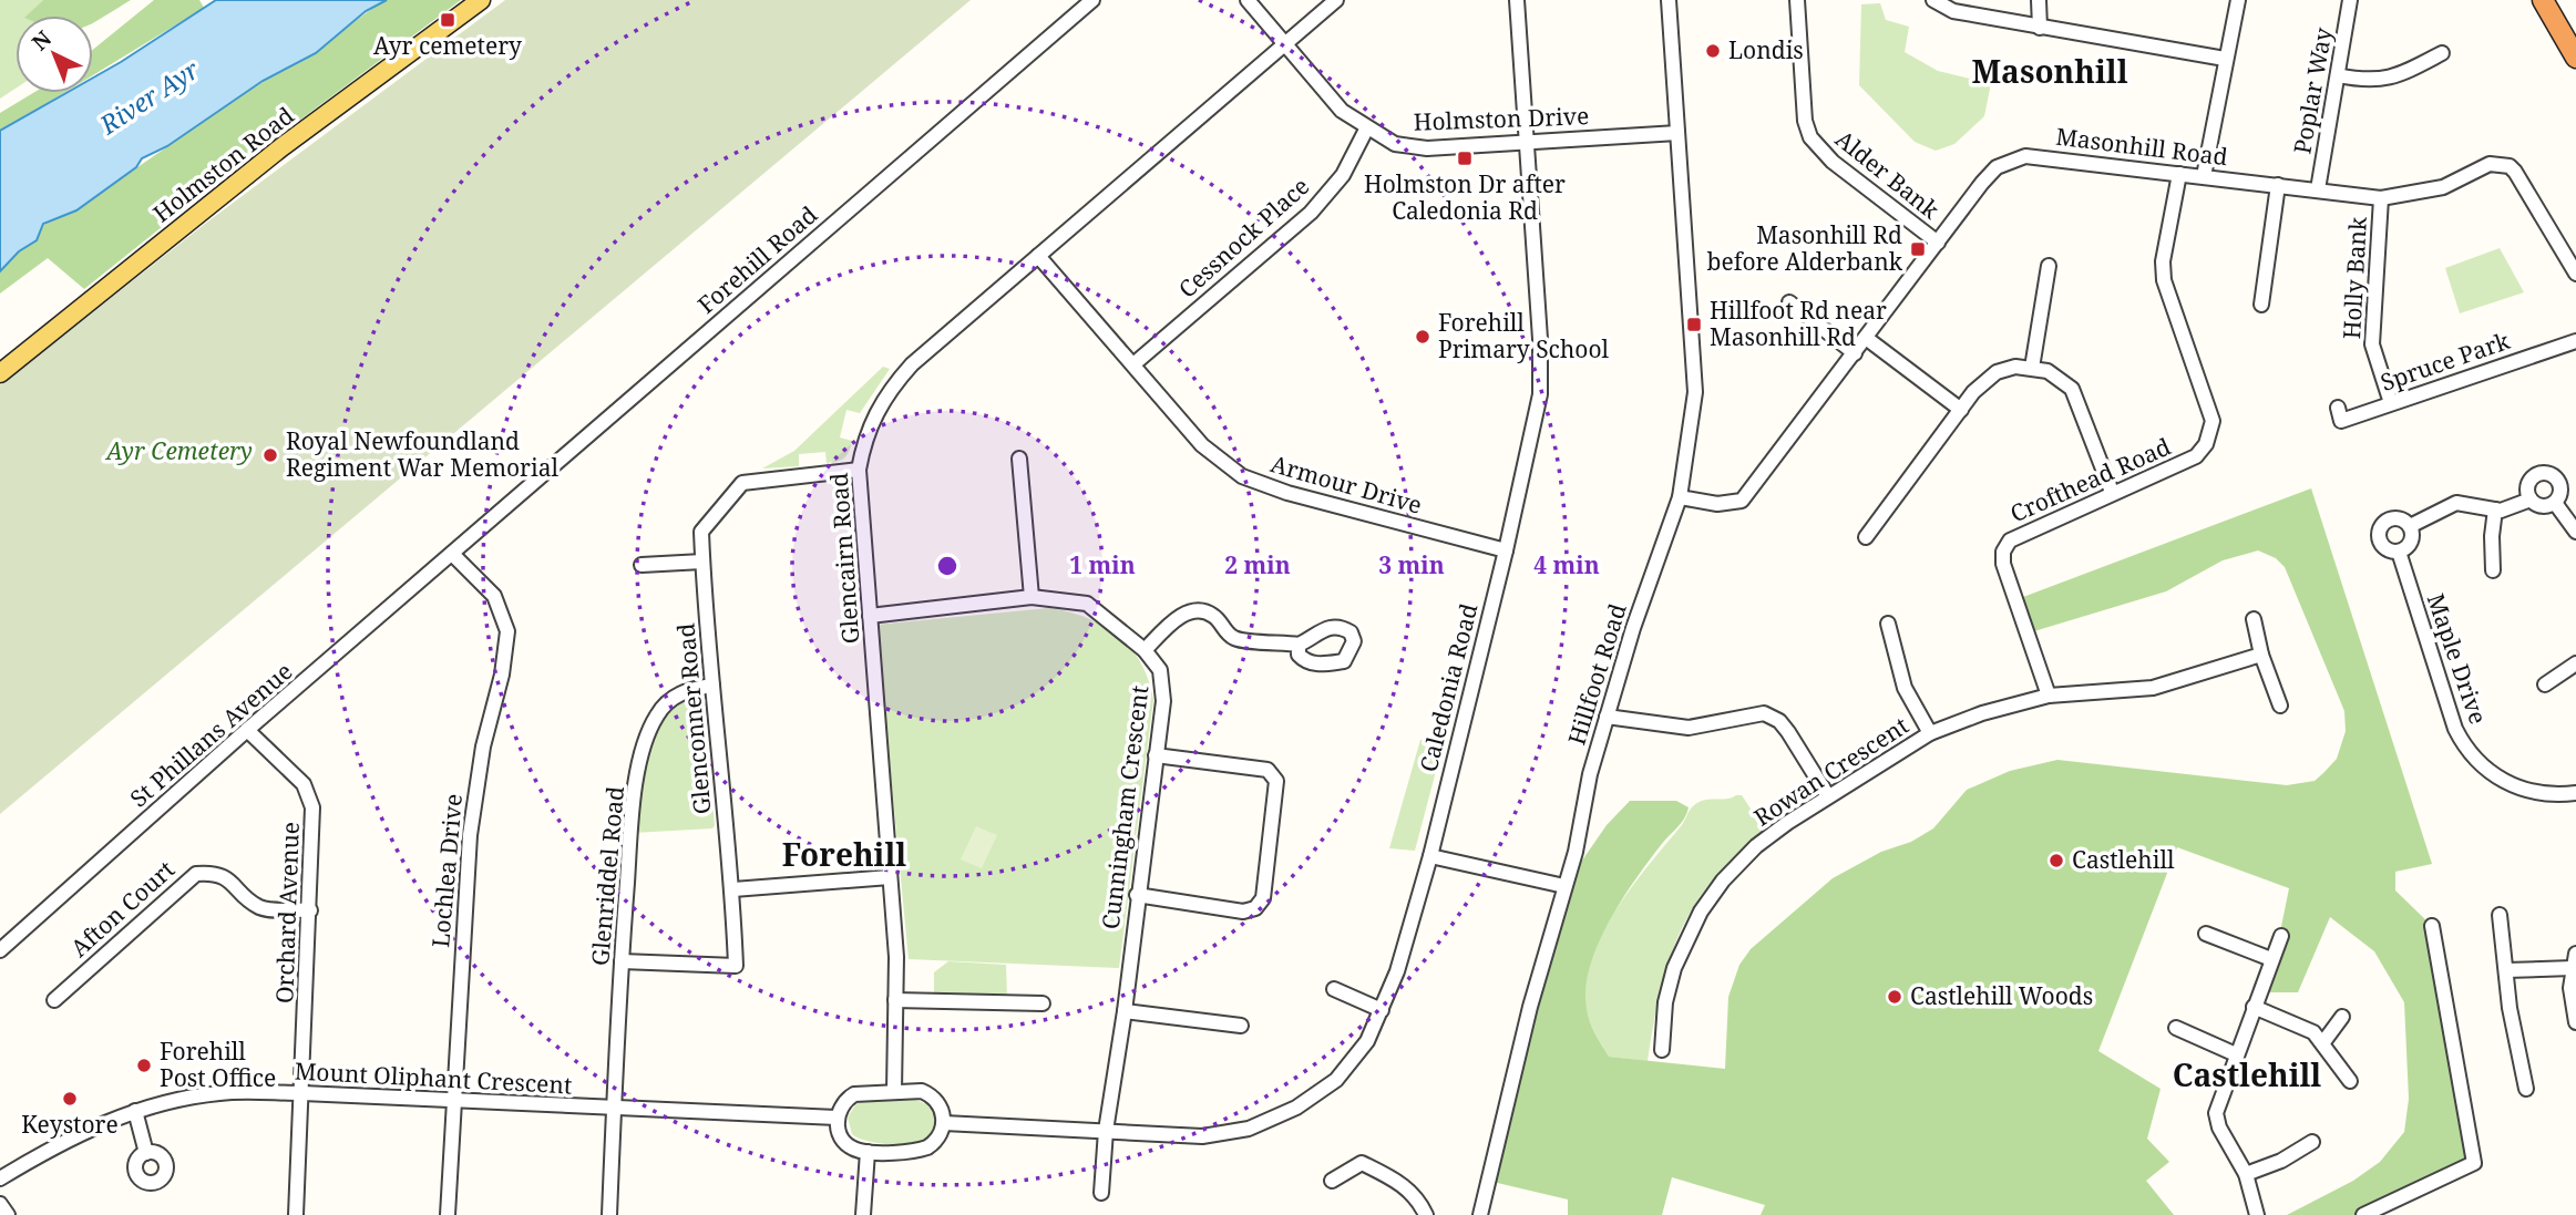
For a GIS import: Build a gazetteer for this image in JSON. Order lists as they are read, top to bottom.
{
  "streets": {
    "main road": ["Holmston Road"],
    "street": [
      "Poplar Way",
      "Holmston Drive",
      "Masonhill Road",
      "Alder Bank",
      "Cessnock Place",
      "Forehill Road",
      "Holly Bank",
      "Spruce Park",
      "Crofthead Road",
      "Armour Drive",
      "Glencairn Road",
      "Maple Drive",
      "Hillfoot Road",
      "Caledonia Road",
      "Glenconner Road",
      "St Phillans Avenue",
      "Rowan Crescent",
      "Cunningham Crescent",
      "Lochlea Drive",
      "Glenriddel Road",
      "Afton Court",
      "Orchard Avenue",
      "Mount Oliphant Crescent"
    ]
  },
  "crossings": [
    ["Poplar Way", "Masonhill Road"],
    ["Holmston Drive", "Cessnock Place"],
    ["Holmston Drive", "Glencairn Road"],
    ["Holmston Drive", "Hillfoot Road"],
    ["Holmston Drive", "Caledonia Road"],
    ["Masonhill Road", "Alder Bank"],
    ["Masonhill Road", "Holly Bank"],
    ["Masonhill Road", "Crofthead Road"],
    ["Masonhill Road", "Hillfoot Road"],
    ["Cessnock Place", "Armour Drive"],
    ["Forehill Road", "St Phillans Avenue"],
    ["Forehill Road", "Lochlea Drive"],
    ["Holly Bank", "Spruce Park"],
    ["Crofthead Road", "Rowan Crescent"],
    ["Armour Drive", "Glencairn Road"],
    ["Armour Drive", "Caledonia Road"],
    ["Glencairn Road", "Caledonia Road"],
    ["Glencairn Road", "Glenconner Road"],
    ["Glencairn Road", "Cunningham Crescent"],
    ["Glencairn Road", "Mount Oliphant Crescent"],
    ["Caledonia Road", "Cunningham Crescent"],
    ["Caledonia Road", "Mount Oliphant Crescent"],
    ["Glenconner Road", "Glenriddel Road"],
    ["St Phillans Avenue", "Lochlea Drive"],
    ["St Phillans Avenue", "Orchard Avenue"],
    ["Lochlea Drive", "Mount Oliphant Crescent"],
    ["Glenriddel Road", "Mount Oliphant Crescent"],
    ["Afton Court", "Orchard Avenue"],
    ["Orchard Avenue", "Mount Oliphant Crescent"]
  ],
  "districts": ["Masonhill", "Forehill", "Castlehill"],
  "water": ["River Ayr"],
  "parks": ["Ayr Cemetery"],
  "places": {
    "transit": [
      "Ayr cemetery",
      "Holmston Dr after Caledonia Rd",
      "Masonhill Rd before Alderbank",
      "Hillfoot Rd near Masonhill Rd"
    ],
    "other": [
      "Londis",
      "Forehill Primary School",
      "Royal Newfoundland Regiment War Memorial",
      "Castlehill",
      "Castlehill Woods",
      "Forehill Post Office",
      "Keystore"
    ]
  },
  "north": "top left",
  "rings": [
    "1 min",
    "2 min",
    "3 min",
    "4 min"
  ]
}
